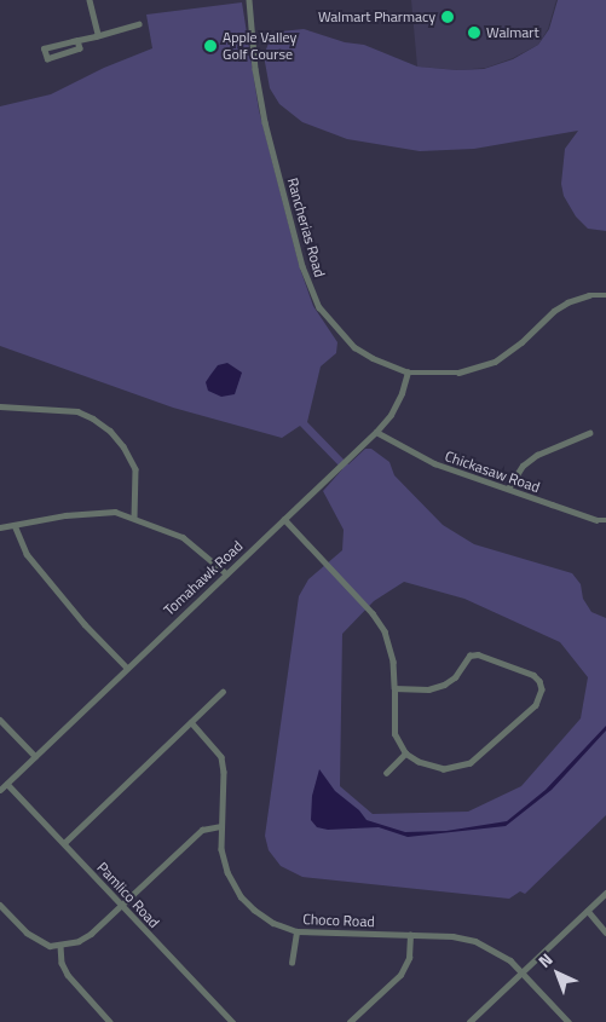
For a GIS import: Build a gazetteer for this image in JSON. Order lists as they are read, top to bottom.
{
  "streets": {
    "street": [
      "Rancherias Road",
      "Chickasaw Road",
      "Tomahawk Road",
      "Pamlico Road",
      "Choco Road"
    ]
  },
  "crossings": [
    ["Rancherias Road", "Tomahawk Road"],
    ["Chickasaw Road", "Tomahawk Road"],
    ["Tomahawk Road", "Pamlico Road"]
  ],
  "places": ["Walmart Pharmacy", "Walmart", "Apple Valley Golf Course"],
  "north": "top left"
}
